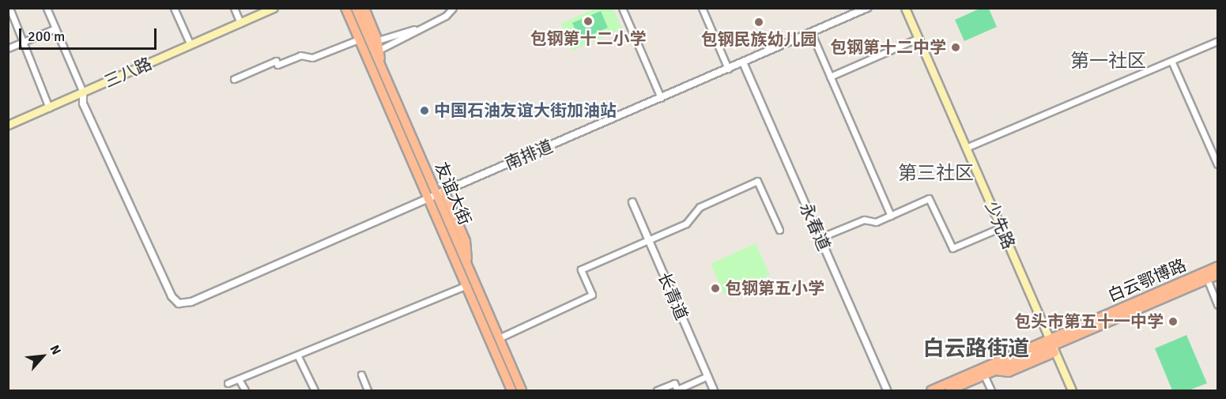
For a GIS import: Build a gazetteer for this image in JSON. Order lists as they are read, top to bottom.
{
  "streets": {
    "main road": [
      "三八路",
      "友谊大街",
      "少先路",
      "白云鄂博路"
    ],
    "street": ["南排道", "永春道", "长青道"]
  },
  "crossings": [
    ["三八路", "南排道"],
    ["南排道", "友谊大街"],
    ["南排道", "永春道"],
    ["少先路", "白云鄂博路"]
  ],
  "districts": ["第一社区", "第三社区", "白云路街道"],
  "places": [
    "包钢第十二小学",
    "包钢民族幼儿园",
    "包钢第十二中学",
    "中国石油友谊大街加油站",
    "包钢第五小学",
    "包头市第五十一中学"
  ],
  "scale_bar": "200 m",
  "north": "top right"
}
